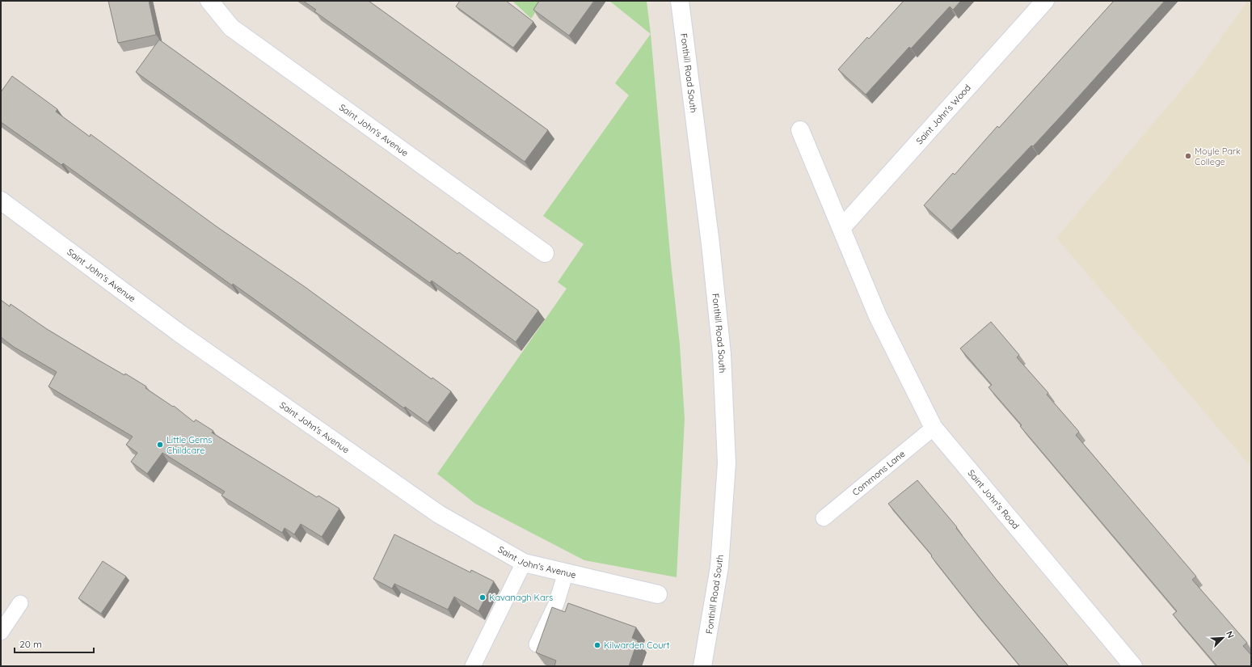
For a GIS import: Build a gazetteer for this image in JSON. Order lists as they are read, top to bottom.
{
  "streets": {
    "street": [
      "Fonthill Road South",
      "Saint John's Wood",
      "Saint John's Avenue",
      "Saint John's Road"
    ],
    "lane": ["Commons Lane"]
  },
  "crossings": [
    ["Saint John's Wood", "Saint John's Road"],
    ["Commons Lane", "Saint John's Road"]
  ],
  "places": [
    "Moyle Park College",
    "Little Gems Childcare",
    "Kavanagh Kars",
    "Kilwarden Court"
  ],
  "scale_bar": "20 m",
  "north": "top right"
}
